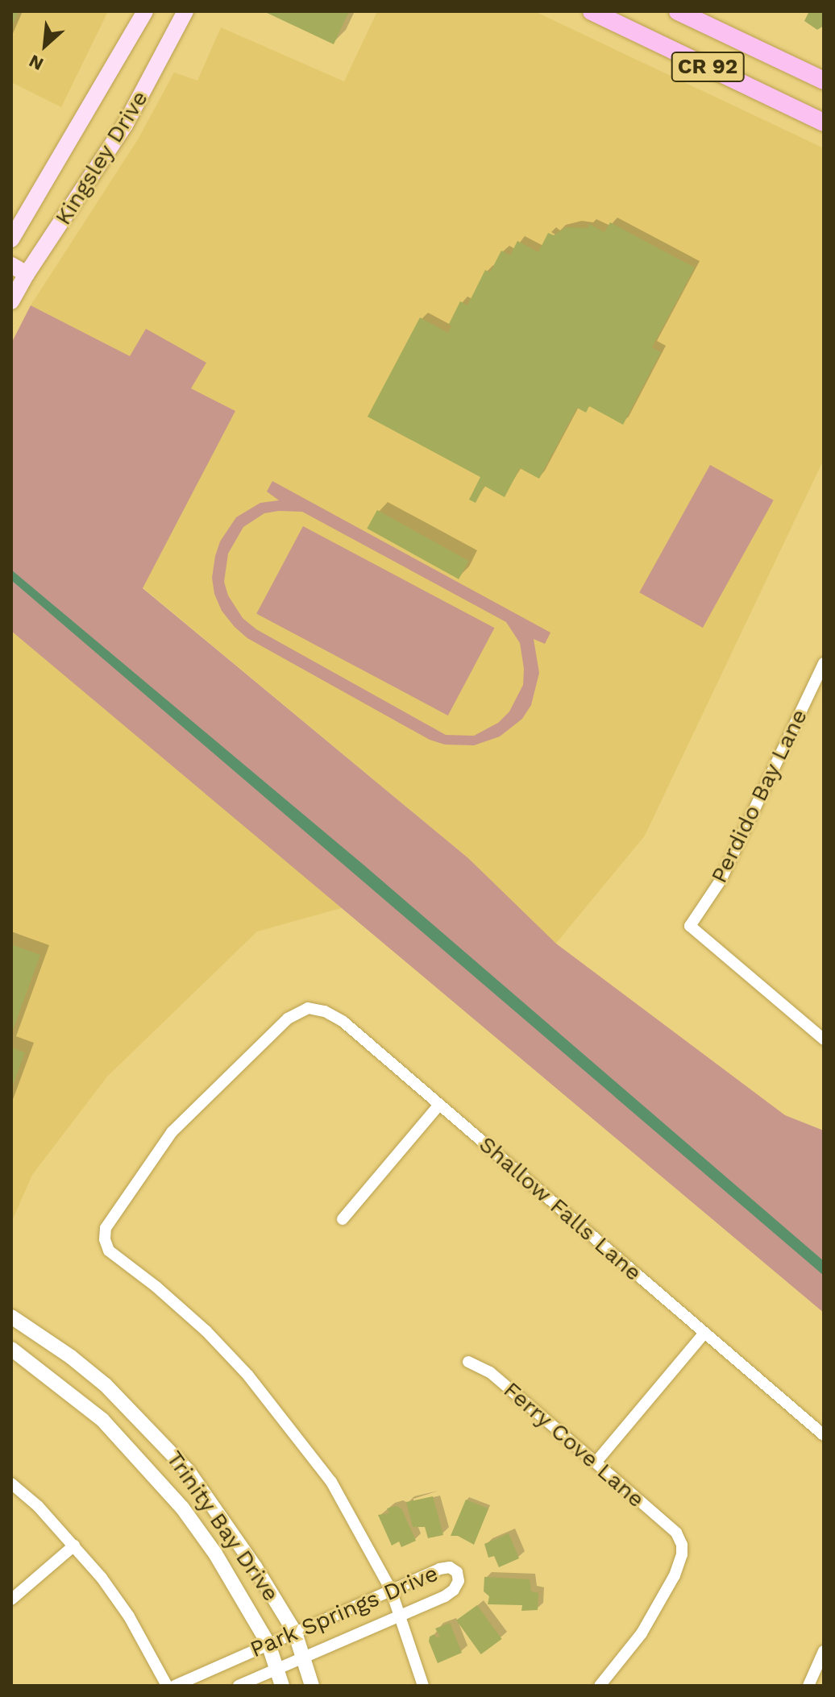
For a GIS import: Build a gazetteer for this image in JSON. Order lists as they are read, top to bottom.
{
  "streets": {
    "main road": ["CR 92", "Kingsley Drive"],
    "street": [
      "Perdido Bay Lane",
      "Shallow Falls Lane",
      "Ferry Cove Lane",
      "Trinity Bay Drive",
      "Park Springs Drive"
    ]
  },
  "crossings": [
    ["Shallow Falls Lane", "Park Springs Drive"],
    ["Trinity Bay Drive", "Park Springs Drive"]
  ],
  "north": "bottom left"
}
